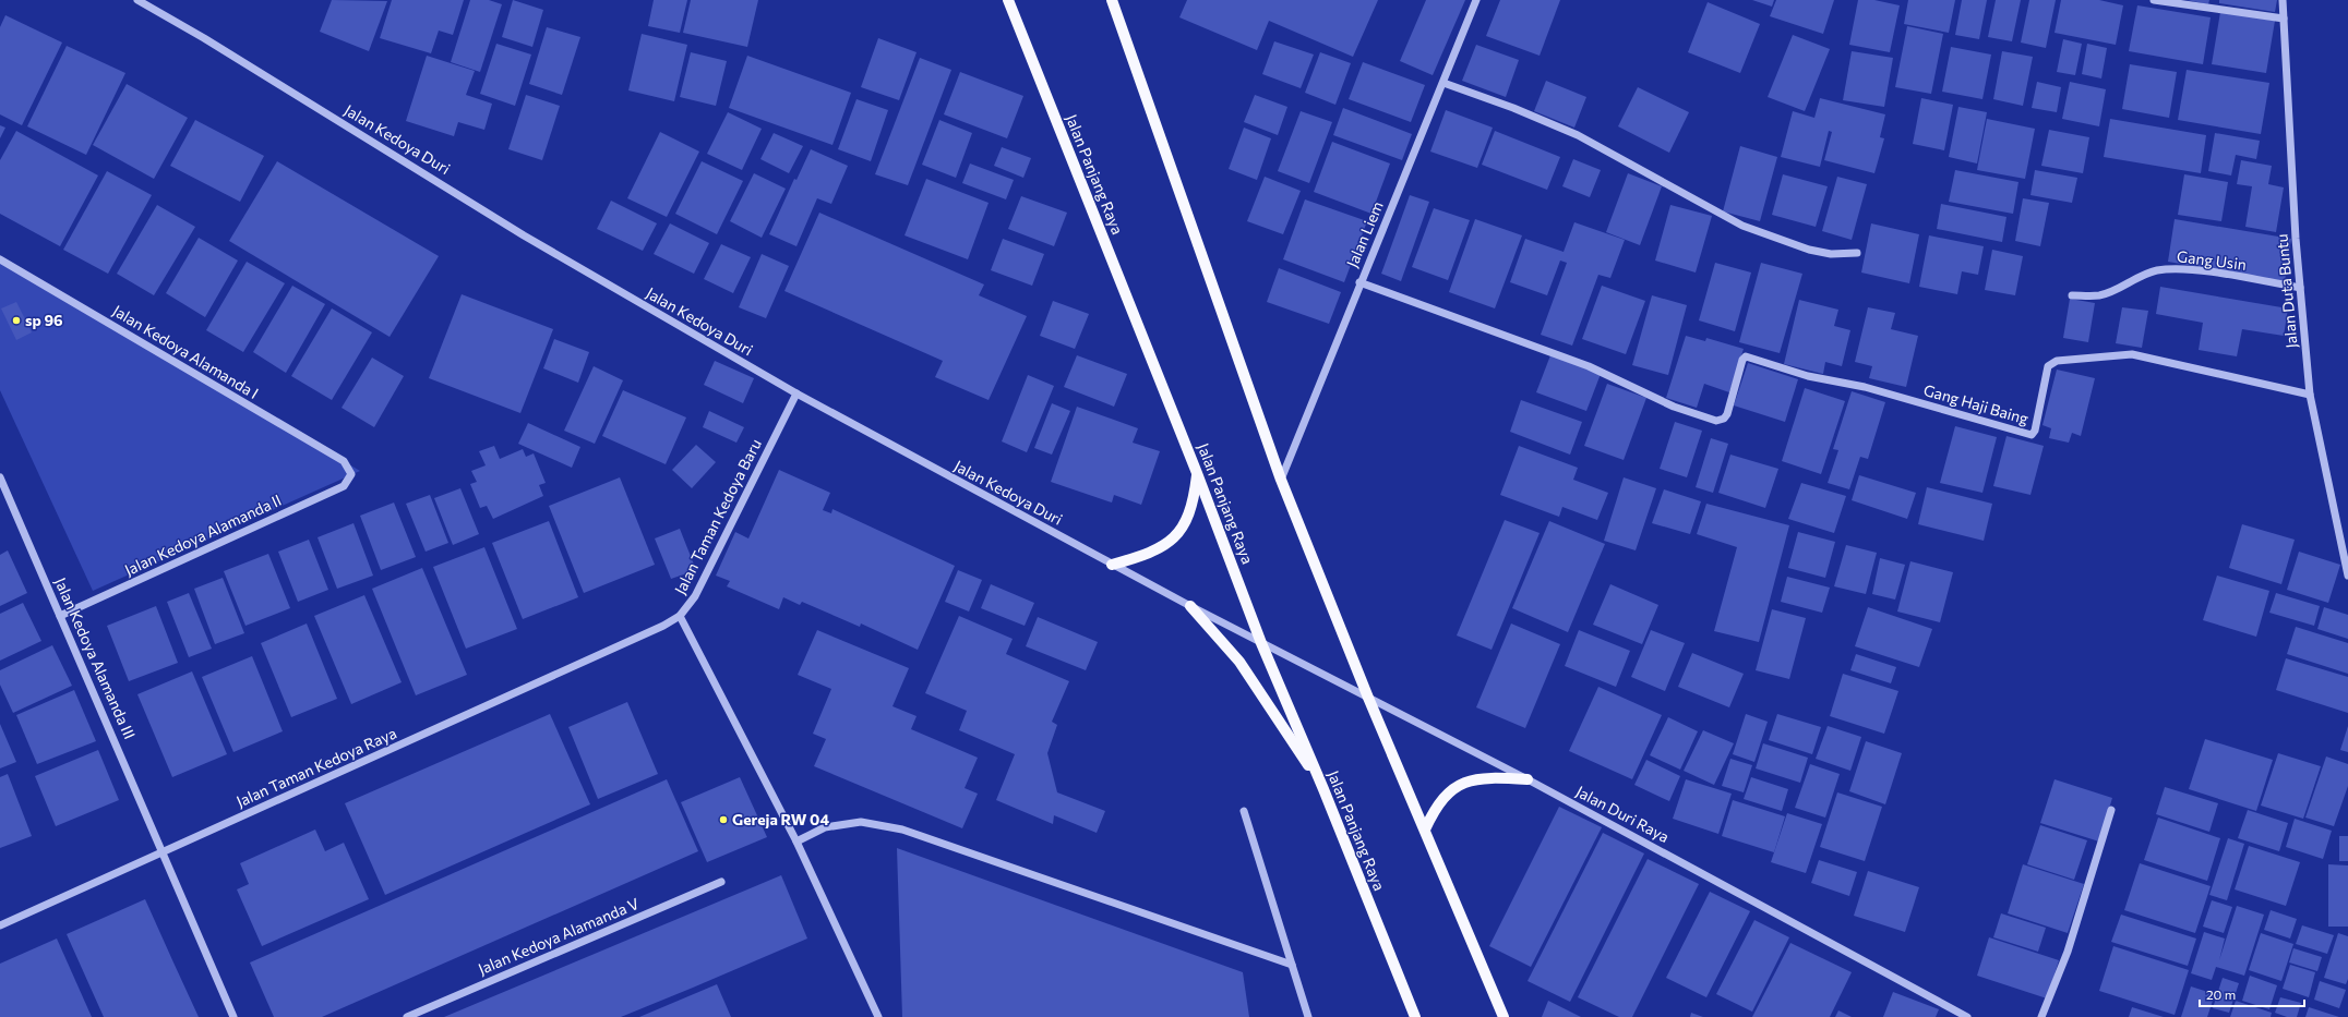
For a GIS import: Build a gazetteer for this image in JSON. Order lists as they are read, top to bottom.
{
  "streets": {
    "main road": ["Jalan Panjang Raya"],
    "street": [
      "Jalan Kedoya Duri",
      "Jalan Liem",
      "Gang Usin",
      "Jalan Duta Buntu",
      "Jalan Kedoya Alamanda I",
      "Gang Haji Baing",
      "Jalan Taman Kedoya Baru",
      "Jalan Kedoya Alamanda II",
      "Jalan Kedoya Alamanda III",
      "Jalan Taman Kedoya Raya",
      "Jalan Duri Raya",
      "Jalan Kedoya Alamanda V"
    ]
  },
  "crossings": [
    ["Jalan Kedoya Duri", "Jalan Panjang Raya"],
    ["Jalan Kedoya Duri", "Jalan Taman Kedoya Baru"],
    ["Jalan Kedoya Duri", "Jalan Duri Raya"],
    ["Jalan Panjang Raya", "Jalan Duri Raya"],
    ["Jalan Liem", "Gang Haji Baing"],
    ["Gang Usin", "Jalan Duta Buntu"],
    ["Jalan Duta Buntu", "Gang Haji Baing"],
    ["Jalan Kedoya Alamanda I", "Jalan Kedoya Alamanda II"],
    ["Jalan Taman Kedoya Baru", "Jalan Taman Kedoya Raya"],
    ["Jalan Kedoya Alamanda II", "Jalan Kedoya Alamanda III"],
    ["Jalan Kedoya Alamanda III", "Jalan Taman Kedoya Raya"]
  ],
  "places": ["sp 96", "Gereja RW 04"],
  "scale_bar": "20 m"
}
